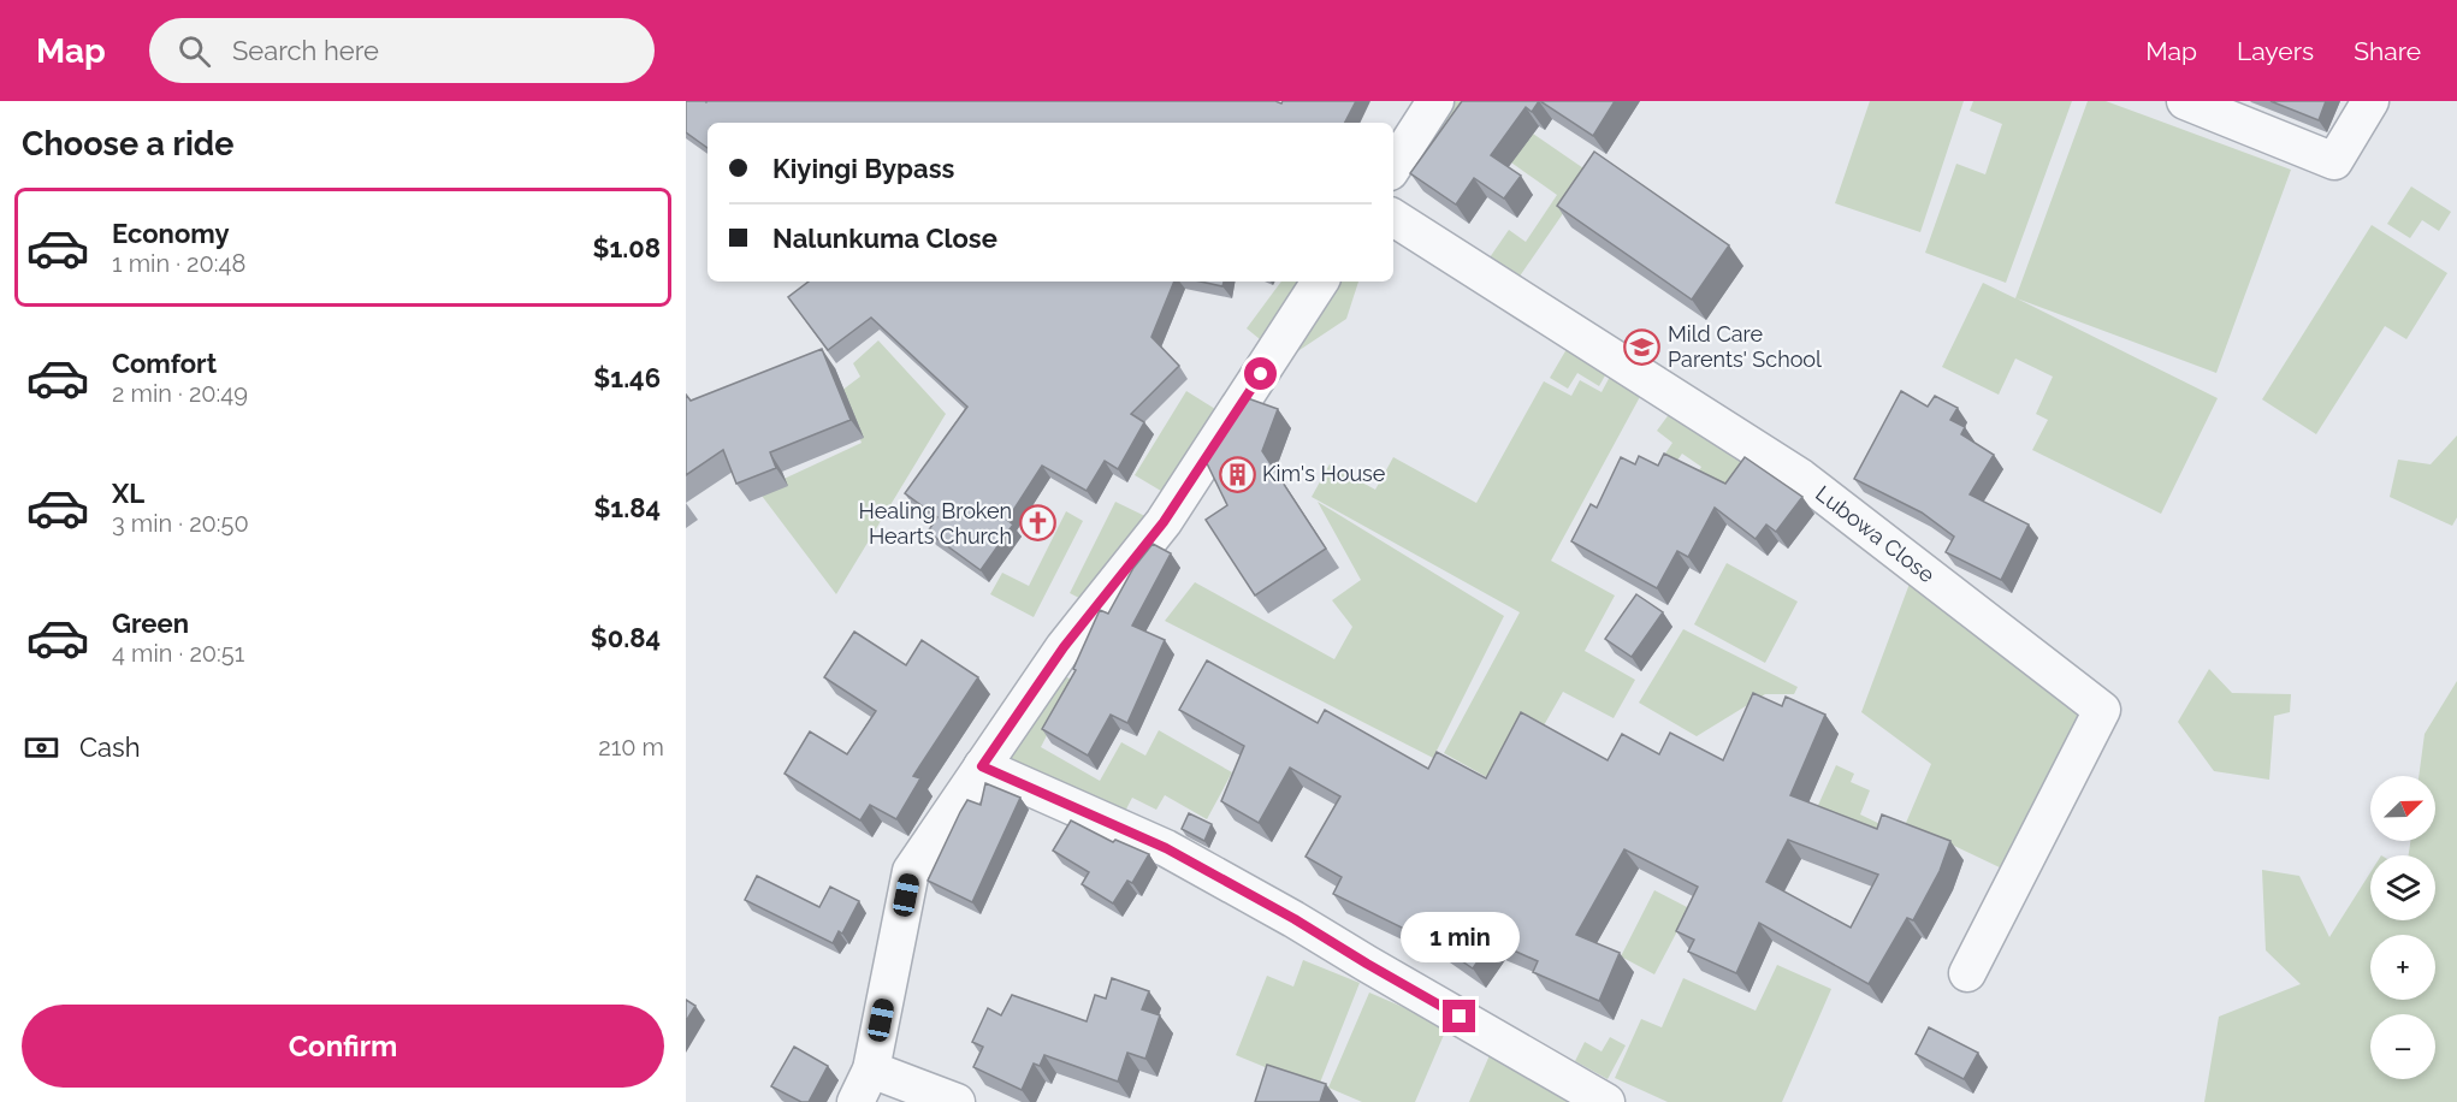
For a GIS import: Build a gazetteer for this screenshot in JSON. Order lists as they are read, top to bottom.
{
  "streets": {
    "street": ["Lubowa Close"]
  },
  "places": {
    "school or university": ["Mild Care Parents' School"],
    "building": ["Kim's House"],
    "church": ["Healing Broken Hearts Church"]
  },
  "north": "top right",
  "page": {
    "header": "Map",
    "search": "Search here",
    "nav": ["Map", "Layers", "Share"],
    "heading": "Choose a ride",
    "banner": ["Kiyingi Bypass", "Nalunkuma Close"],
    "list": [
      {
        "name": "Economy",
        "note": "1 min · 20:48",
        "value": "$1.08"
      },
      {
        "name": "Comfort",
        "note": "2 min · 20:49",
        "value": "$1.46"
      },
      {
        "name": "XL",
        "note": "3 min · 20:50",
        "value": "$1.84"
      },
      {
        "name": "Green",
        "note": "4 min · 20:51",
        "value": "$0.84"
      }
    ],
    "pay": ["Cash", "210 m"],
    "map_buttons": ["+", "−"],
    "bubble": "1 min",
    "buttons": "Confirm"
  }
}
